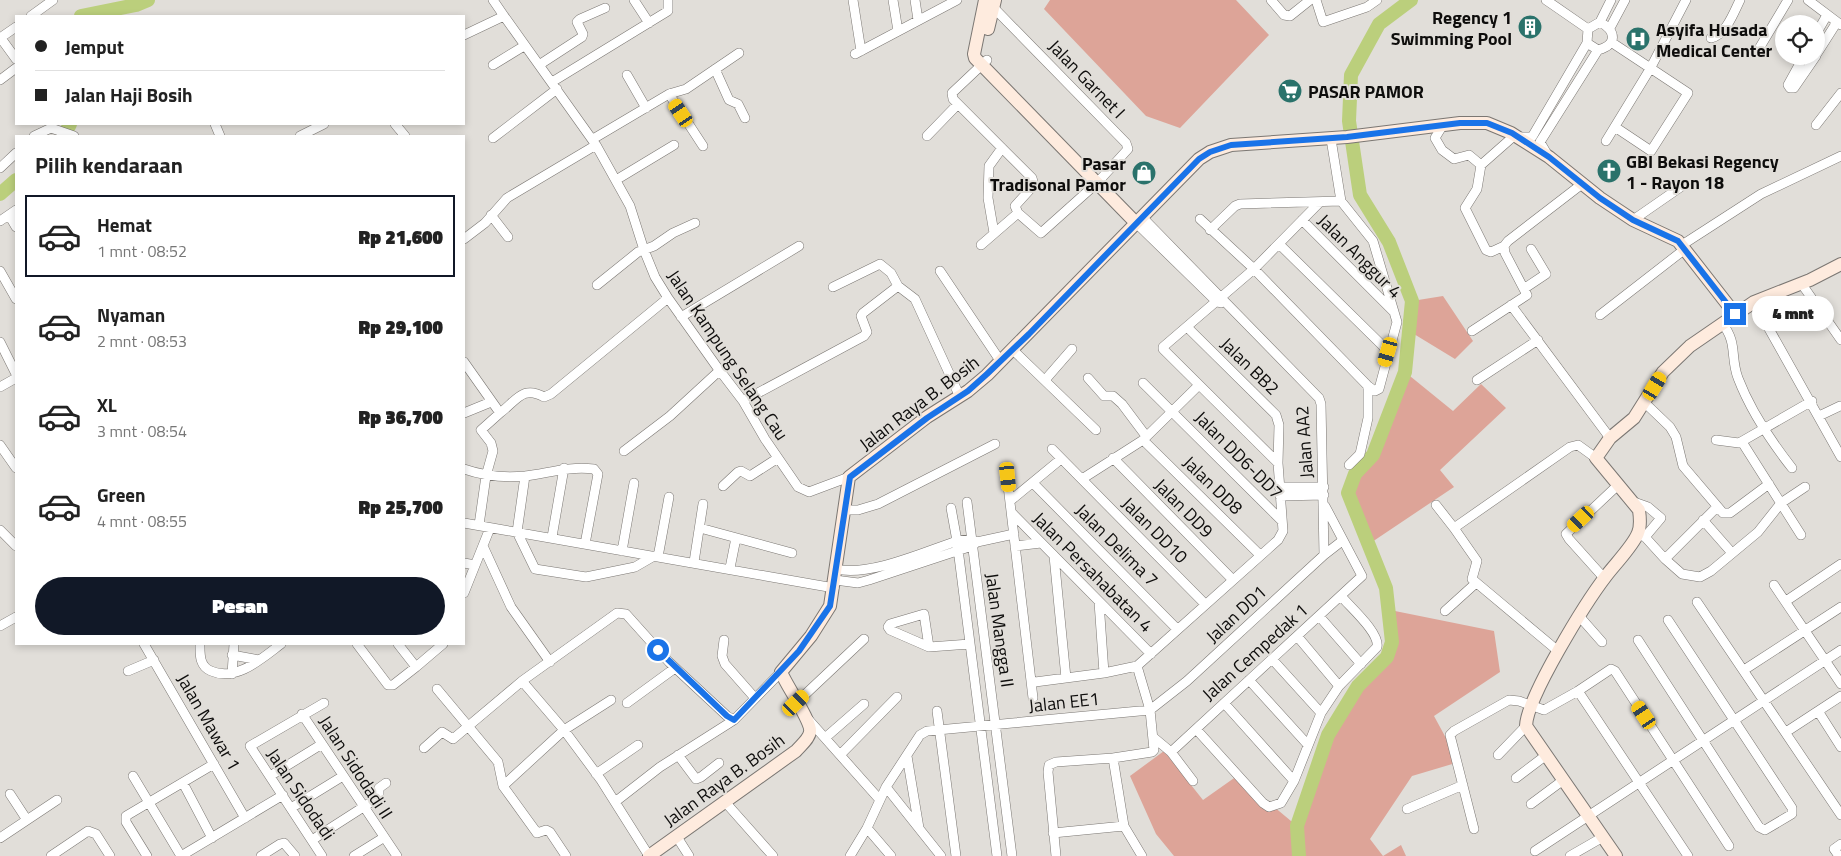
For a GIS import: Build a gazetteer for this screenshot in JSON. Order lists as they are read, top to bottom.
{
  "streets": {
    "main road": ["Jalan Raya B. Bosih"],
    "street": [
      "Jalan Garnet I",
      "Jalan Anggur 4",
      "Jalan Kampung Selang Cau",
      "Jalan BB2",
      "Jalan AA2",
      "Jalan DD6-DD7",
      "Jalan DD8",
      "Jalan DD9",
      "Jalan DD10",
      "Jalan Delima 7",
      "Jalan Persahabatan 4",
      "Jalan DD1",
      "Jalan Mangga II",
      "Jalan Cempedak 1",
      "Jalan EE1",
      "Jalan Mawar 1",
      "Jalan Sidodadi II",
      "Jalan Sidodadi"
    ]
  },
  "crossings": [
    ["Jalan Kampung Selang Cau", "Jalan Raya B. Bosih"],
    ["Jalan BB2", "Jalan DD6-DD7"],
    ["Jalan Raya B. Bosih", "Jalan AA2"],
    ["Jalan AA2", "Jalan DD1"],
    ["Jalan DD1", "Jalan Cempedak 1"],
    ["Jalan DD1", "Jalan EE1"],
    ["Jalan Mangga II", "Jalan EE1"],
    ["Jalan Sidodadi II", "Jalan Sidodadi"]
  ],
  "places": {
    "building": ["Regency 1 Swimming Pool"],
    "hospital": ["Asyifa Husada Medical Center"],
    "supermarket": ["PASAR PAMOR"],
    "church": ["GBI Bekasi Regency 1 - Rayon 18"],
    "shop": ["Pasar Tradisonal Pamor"]
  },
  "page": {
    "banner": ["Jemput", "Jalan Haji Bosih"],
    "heading": "Pilih kendaraan",
    "list": [
      {
        "name": "Hemat",
        "note": "1 mnt · 08:52",
        "value": "Rp 21,600"
      },
      {
        "name": "Nyaman",
        "note": "2 mnt · 08:53",
        "value": "Rp 29,100"
      },
      {
        "name": "XL",
        "note": "3 mnt · 08:54",
        "value": "Rp 36,700"
      },
      {
        "name": "Green",
        "note": "4 mnt · 08:55",
        "value": "Rp 25,700"
      }
    ],
    "bubble": "4 mnt",
    "buttons": "Pesan"
  }
}
